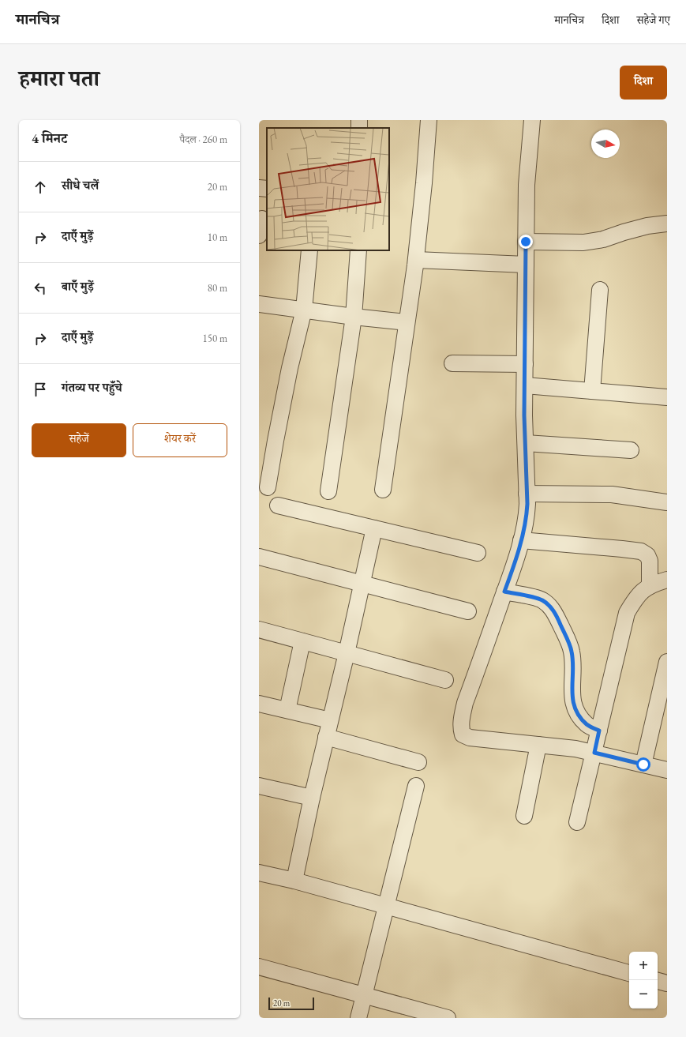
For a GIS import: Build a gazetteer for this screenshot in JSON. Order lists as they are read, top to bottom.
{
  "scale_bar": "20 m",
  "north": "right",
  "page": {
    "header": "मानचित्र",
    "nav": ["मानचित्र", "दिशा", "सहेजे गए"],
    "title": "हमारा पता",
    "buttons": [
      "दिशा",
      ["सहेजें", "शेयर करें"]
    ],
    "heading": ["4 मिनट", "पैदल · 260 m"],
    "list": [
      ["सीधे चलें", "20 m"],
      ["दाएँ मुड़ें", "10 m"],
      ["बाएँ मुड़ें", "80 m"],
      ["दाएँ मुड़ें", "150 m"],
      "गंतव्य पर पहुँचे"
    ],
    "map_buttons": ["+", "−"],
    "scale": "20 m"
  }
}
